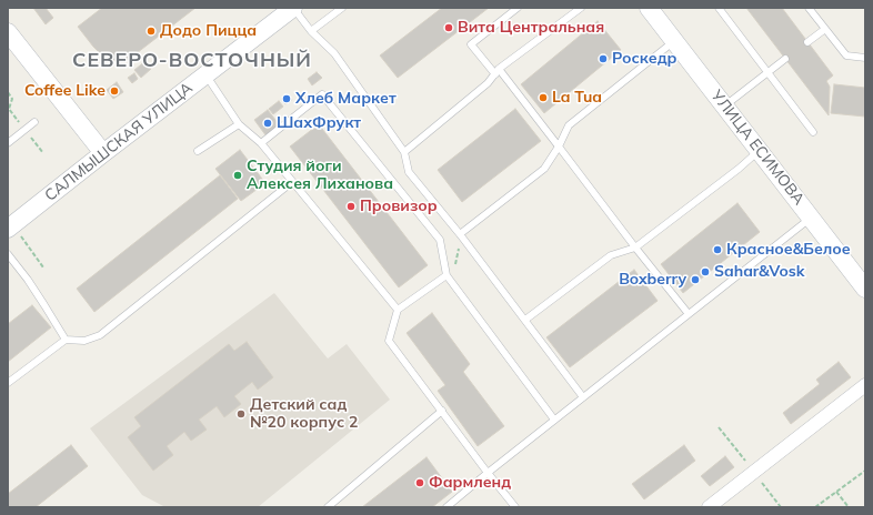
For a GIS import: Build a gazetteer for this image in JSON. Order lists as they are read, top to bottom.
{
  "streets": {
    "street": ["САЛМЫШСКАЯ УЛИЦА", "УЛИЦА ЕСИМОВА"]
  },
  "districts": ["СЕВЕРО-ВОСТОЧНЫЙ"],
  "places": [
    "Вита Центральная",
    "Додо Пицца",
    "Роскедр",
    "Coffee Like",
    "La Tua",
    "Хлеб Маркет",
    "ШахФрукт",
    "Студия йоги Алексея Лиханова",
    "Провизор",
    "Красное&Белое",
    "Sahar&Vosk",
    "Boxberry",
    "Детский сад №20 корпус 2",
    "Фармленд"
  ]
}
